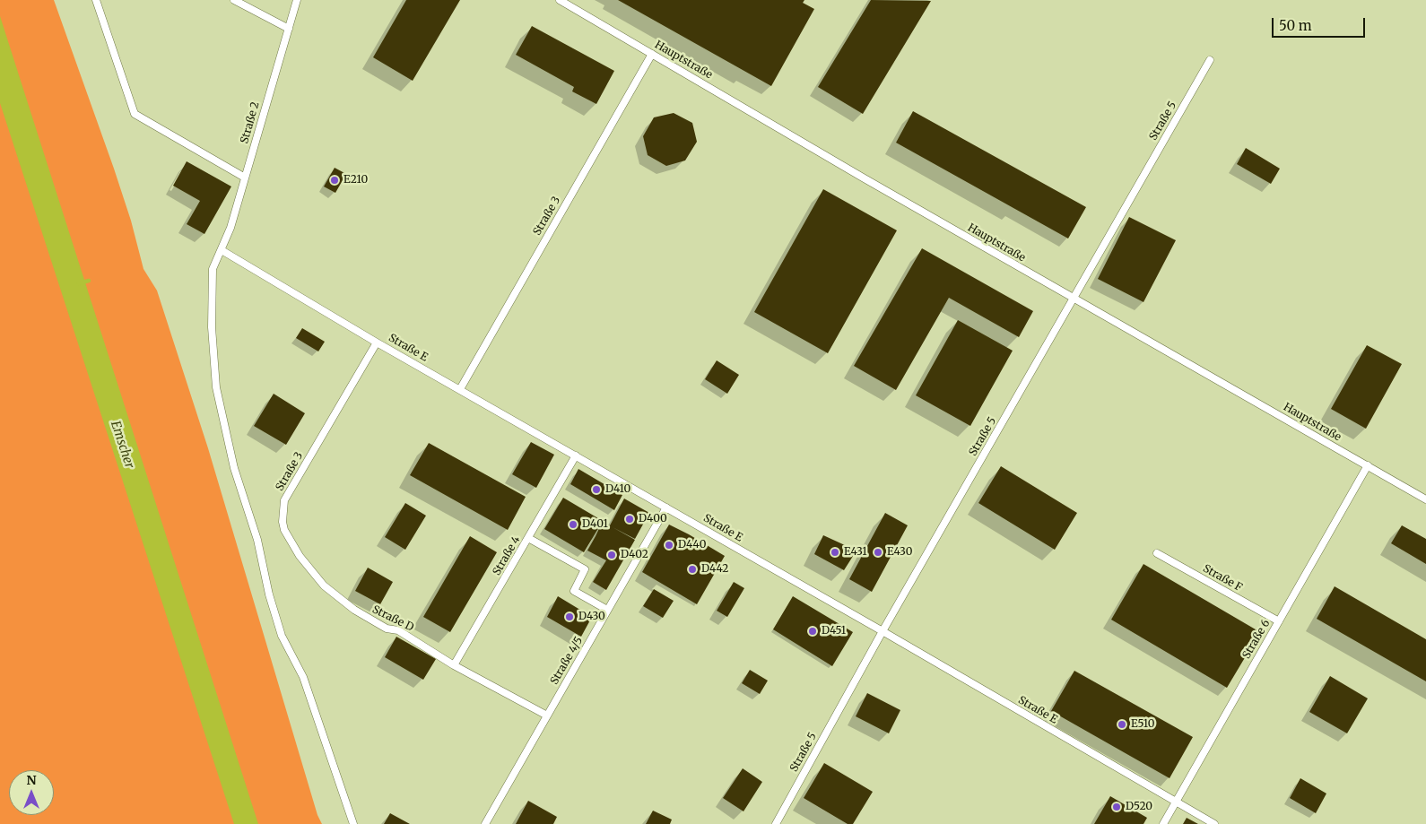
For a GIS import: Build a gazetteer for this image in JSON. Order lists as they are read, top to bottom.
{
  "streets": {
    "lane": [
      "Hauptstraße",
      "Straße 5",
      "Straße 2",
      "Straße 3",
      "Straße E",
      "Straße 4",
      "Straße F",
      "Straße D",
      "Straße 6",
      "Straße 4/5"
    ]
  },
  "crossings": [
    ["Hauptstraße", "Straße 5"],
    ["Hauptstraße", "Straße 3"],
    ["Hauptstraße", "Straße 6"],
    ["Straße 5", "Straße E"],
    ["Straße 2", "Straße E"],
    ["Straße 3", "Straße E"],
    ["Straße 3", "Straße D"],
    ["Straße E", "Straße 4"],
    ["Straße E", "Straße 6"],
    ["Straße E", "Straße 4/5"],
    ["Straße 4", "Straße D"],
    ["Straße F", "Straße 6"],
    ["Straße D", "Straße 4/5"]
  ],
  "water": ["Emscher"],
  "places": [
    "E210",
    "D410",
    "D400",
    "D401",
    "D440",
    "E431",
    "E430",
    "D402",
    "D442",
    "D430",
    "D451",
    "E510",
    "D520"
  ],
  "scale_bar": "50 m",
  "north": "top"
}
